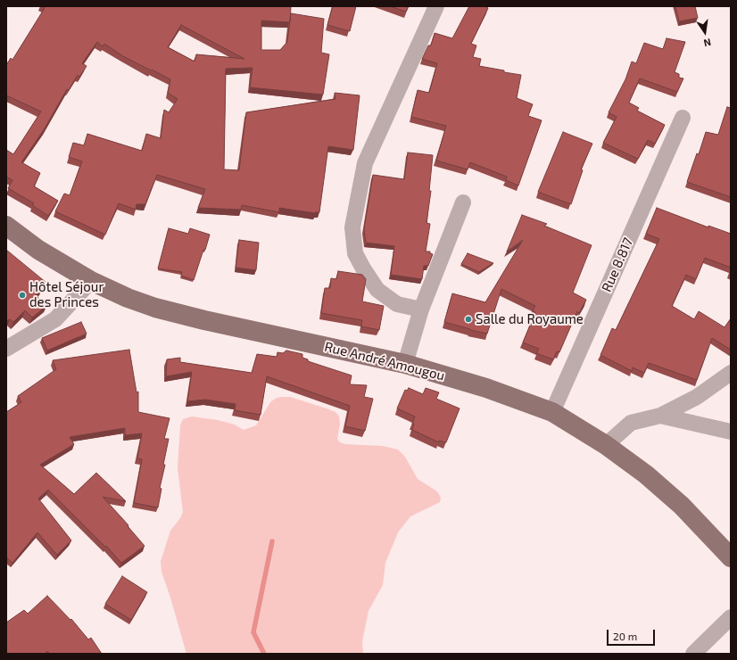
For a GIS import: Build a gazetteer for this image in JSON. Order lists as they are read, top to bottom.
{
  "streets": {
    "main road": ["Rue André Amougou"],
    "street": ["Rue 8.817"]
  },
  "crossings": [
    ["Rue 8.817", "Rue André Amougou"]
  ],
  "places": ["Hôtel Séjour des Princes", "Salle du Royaume"],
  "scale_bar": "20 m",
  "north": "bottom"
}
